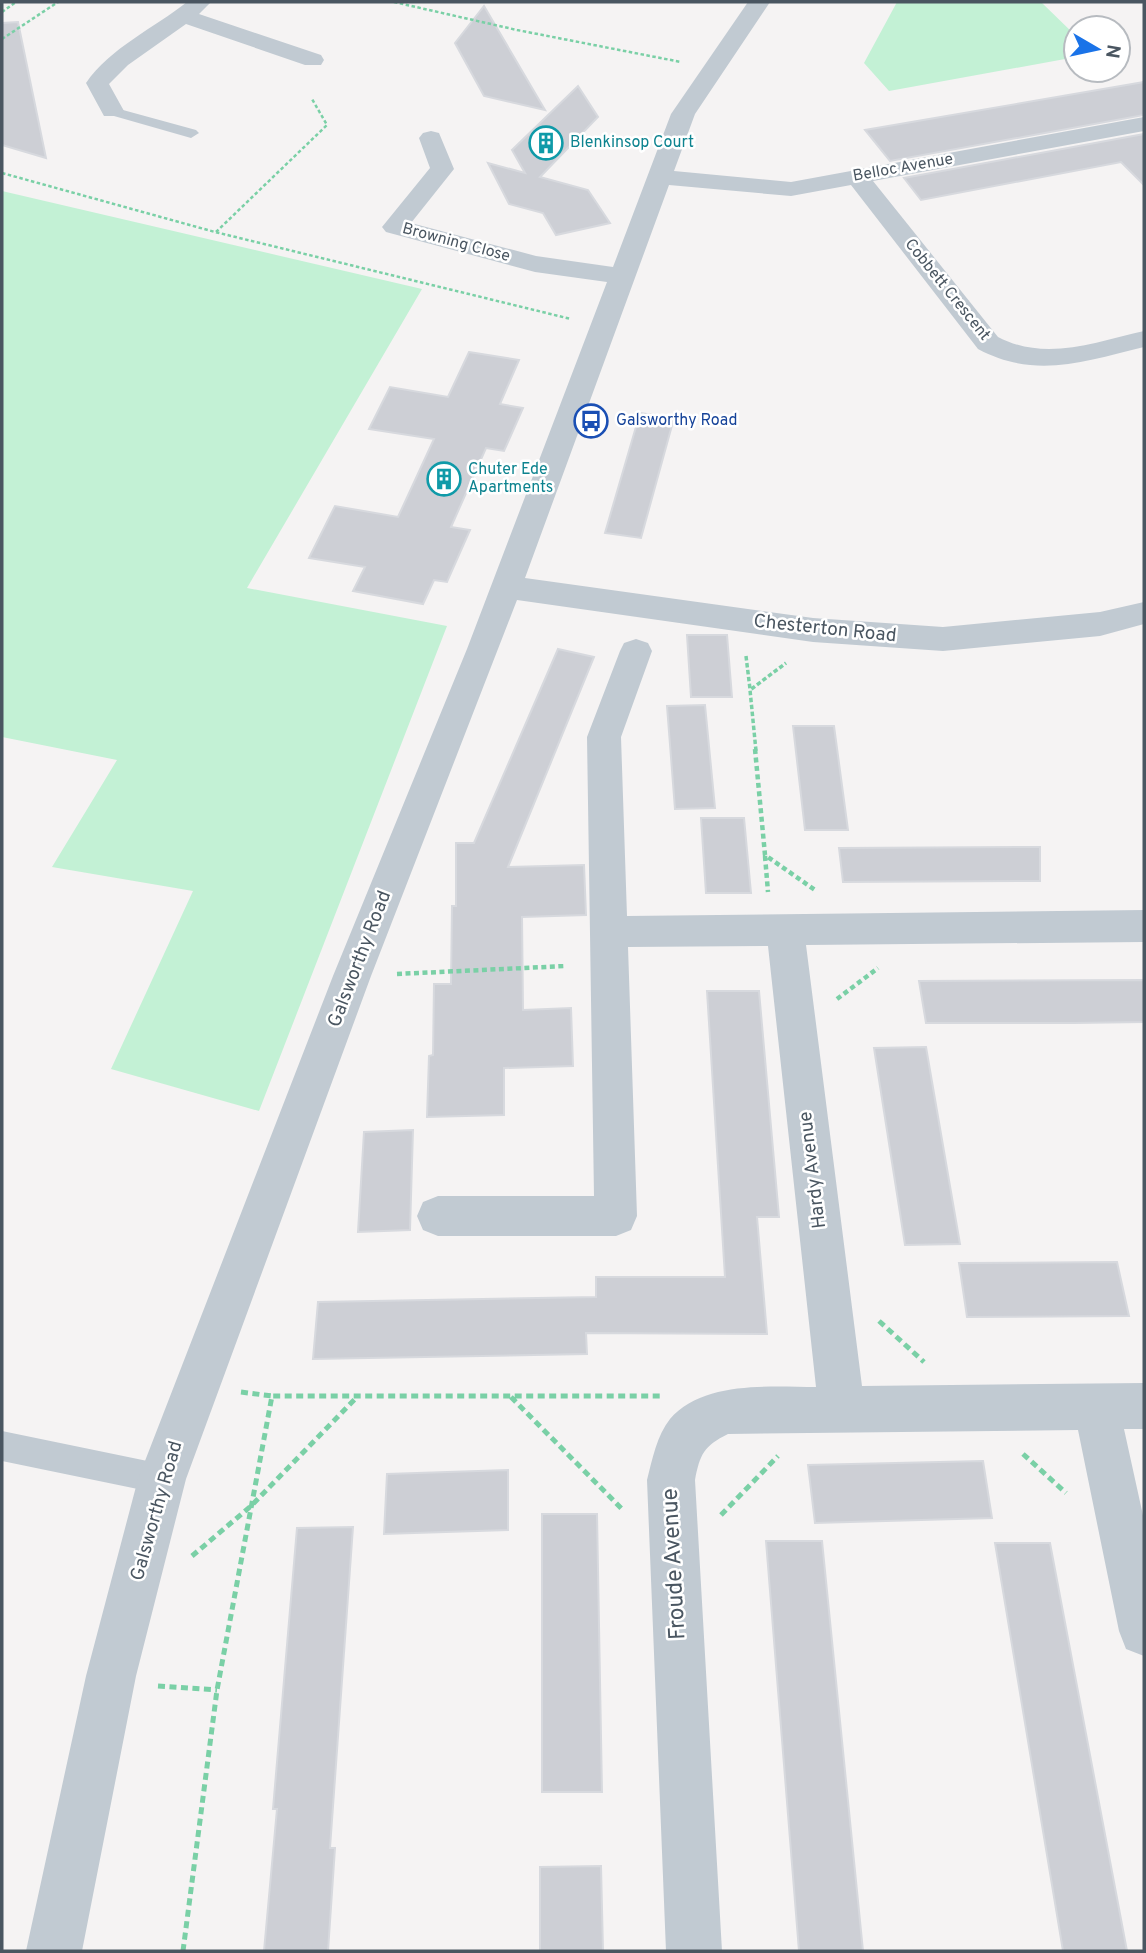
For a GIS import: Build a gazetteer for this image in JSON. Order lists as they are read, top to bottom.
{
  "streets": {
    "street": [
      "Belloc Avenue",
      "Browning Close",
      "Cobbett Crescent",
      "Chesterton Road",
      "Galsworthy Road",
      "Hardy Avenue",
      "Froude Avenue"
    ]
  },
  "crossings": [
    ["Belloc Avenue", "Cobbett Crescent"],
    ["Belloc Avenue", "Galsworthy Road"],
    ["Browning Close", "Galsworthy Road"],
    ["Chesterton Road", "Galsworthy Road"],
    ["Hardy Avenue", "Froude Avenue"]
  ],
  "places": {
    "building": ["Blenkinsop Court", "Chuter Ede Apartments"],
    "bus stop": ["Galsworthy Road"]
  },
  "north": "right"
}
